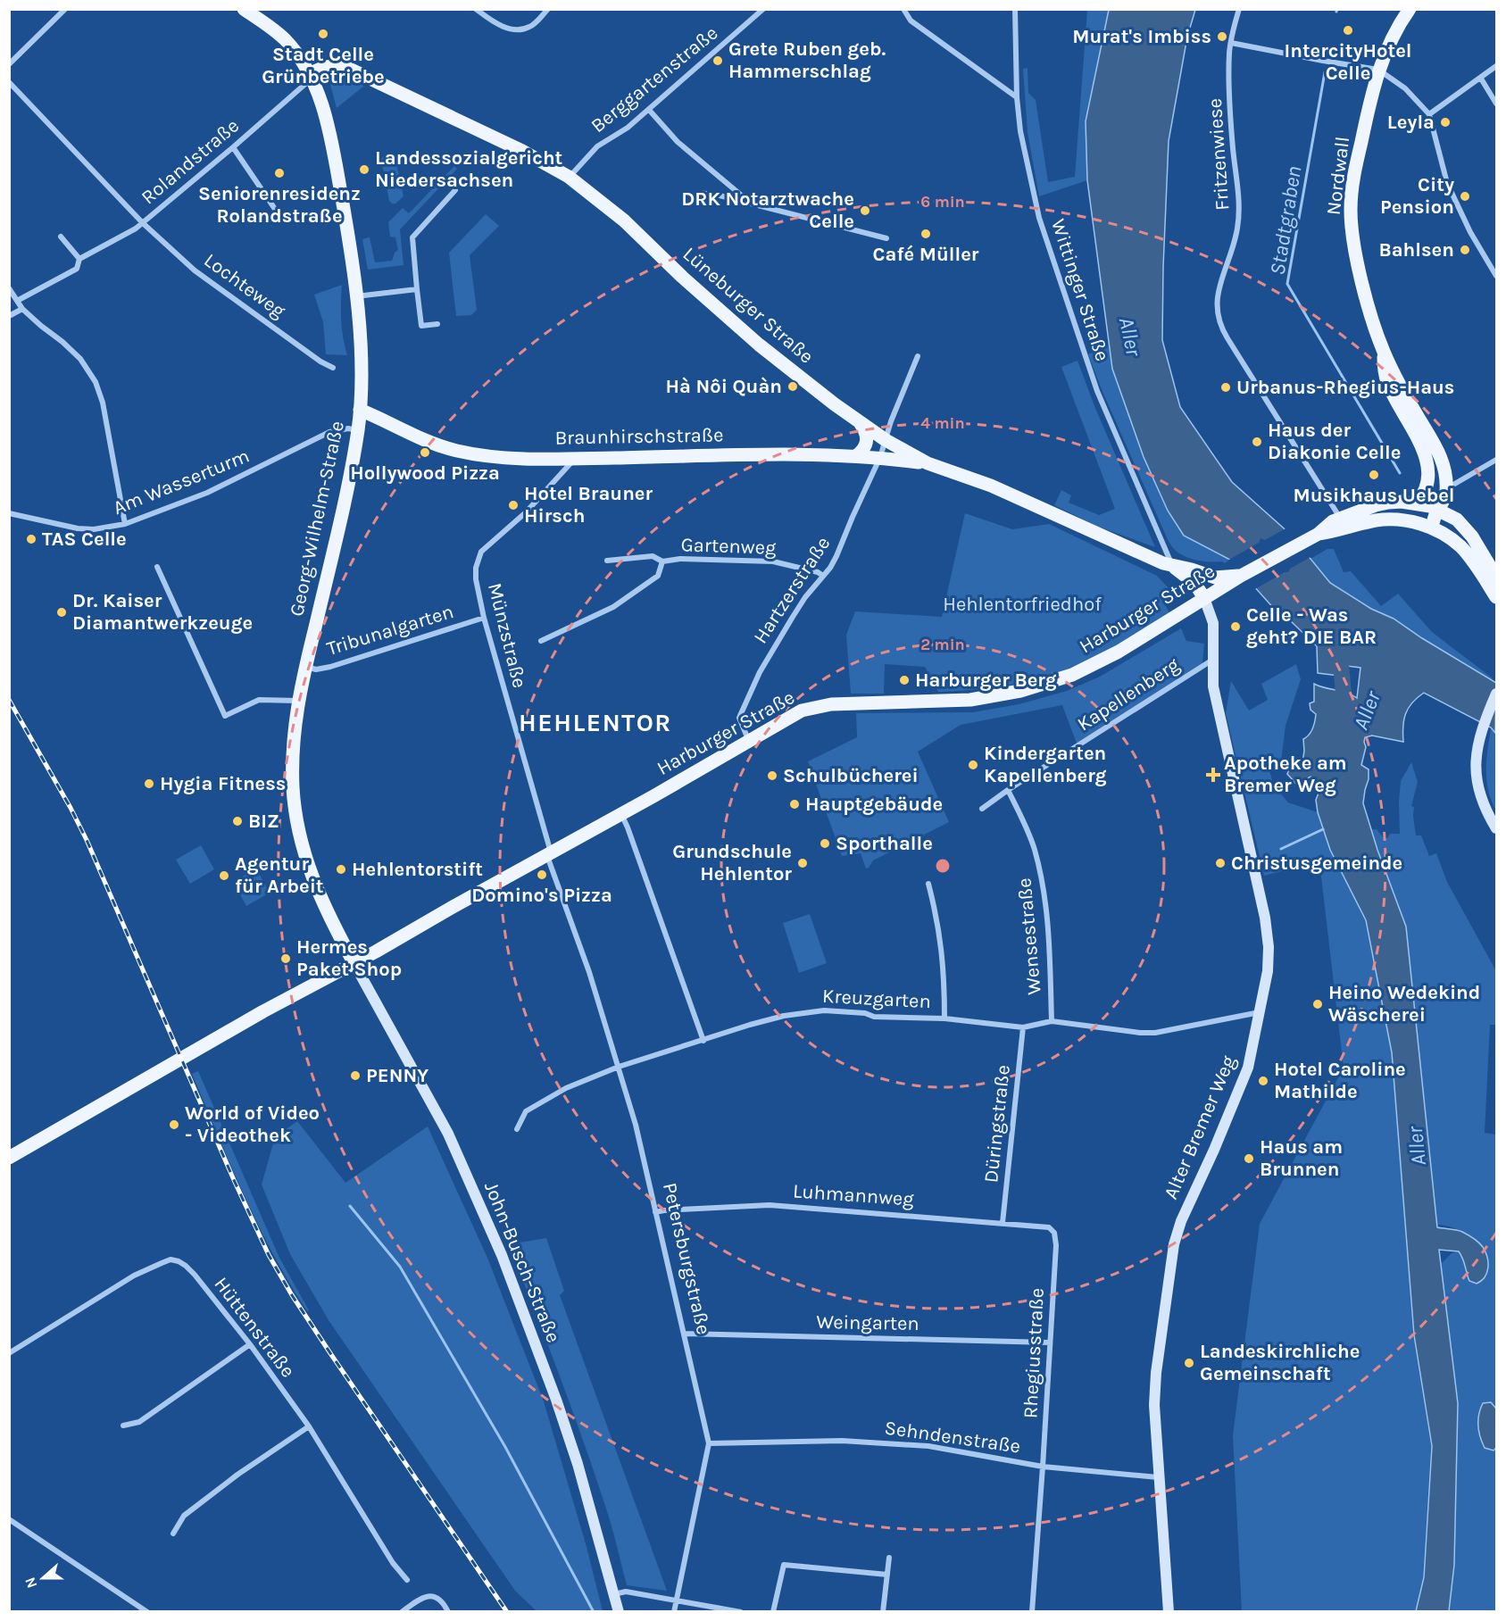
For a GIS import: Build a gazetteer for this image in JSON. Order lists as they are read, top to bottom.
{
  "streets": {
    "main road": [
      "Nordwall",
      "Lüneburger Straße",
      "Braunhirschstraße",
      "Georg-Wilhelm-Straße",
      "Harburger Straße"
    ],
    "street": [
      "Berggartenstraße",
      "Fritzenwiese",
      "Rolandstraße",
      "Lochteweg",
      "Wittinger Straße",
      "Am Wasserturm",
      "Gartenweg",
      "Hartzerstraße",
      "Tribunalgarten",
      "Münzstraße",
      "Kapellenberg",
      "Wensestraße",
      "Kreuzgarten",
      "Düringstraße",
      "Alter Bremer Weg",
      "Luhmannweg",
      "Petersburgstraße",
      "John-Busch-Straße",
      "Weingarten",
      "Hüttenstraße",
      "Rhegiusstraße",
      "Sehndenstraße"
    ]
  },
  "crossings": [
    ["Berggartenstraße", "Lüneburger Straße"],
    ["Rolandstraße", "Lochteweg"],
    ["Rolandstraße", "Lüneburger Straße"],
    ["Rolandstraße", "Georg-Wilhelm-Straße"],
    ["Wittinger Straße", "Lüneburger Straße"],
    ["Lüneburger Straße", "Braunhirschstraße"],
    ["Lüneburger Straße", "Georg-Wilhelm-Straße"],
    ["Lüneburger Straße", "Hartzerstraße"],
    ["Lüneburger Straße", "Harburger Straße"],
    ["Lüneburger Straße", "Alter Bremer Weg"],
    ["Braunhirschstraße", "Georg-Wilhelm-Straße"],
    ["Braunhirschstraße", "Hartzerstraße"],
    ["Braunhirschstraße", "Münzstraße"],
    ["Am Wasserturm", "Georg-Wilhelm-Straße"],
    ["Georg-Wilhelm-Straße", "Harburger Straße"],
    ["Georg-Wilhelm-Straße", "Tribunalgarten"],
    ["Georg-Wilhelm-Straße", "John-Busch-Straße"],
    ["Gartenweg", "Hartzerstraße"],
    ["Hartzerstraße", "Harburger Straße"],
    ["Harburger Straße", "Münzstraße"],
    ["Harburger Straße", "Alter Bremer Weg"],
    ["Harburger Straße", "Petersburgstraße"],
    ["Harburger Straße", "John-Busch-Straße"],
    ["Tribunalgarten", "Münzstraße"],
    ["Münzstraße", "Petersburgstraße"],
    ["Kapellenberg", "Wensestraße"],
    ["Kapellenberg", "Alter Bremer Weg"],
    ["Wensestraße", "Kreuzgarten"],
    ["Kreuzgarten", "Düringstraße"],
    ["Kreuzgarten", "Alter Bremer Weg"],
    ["Kreuzgarten", "Petersburgstraße"],
    ["Düringstraße", "Luhmannweg"],
    ["Alter Bremer Weg", "Sehndenstraße"],
    ["Luhmannweg", "Petersburgstraße"],
    ["Luhmannweg", "Rhegiusstraße"],
    ["Petersburgstraße", "Weingarten"],
    ["Petersburgstraße", "Sehndenstraße"],
    ["Weingarten", "Rhegiusstraße"],
    ["Rhegiusstraße", "Sehndenstraße"]
  ],
  "districts": ["HEHLENTOR"],
  "water": ["Stadtgraben", "Aller"],
  "parks": ["Hehlentorfriedhof"],
  "places": {
    "other": [
      "IntercityHotel Celle",
      "Stadt Celle Grünbetriebe",
      "Murat's Imbiss",
      "Grete Ruben geb. Hammerschlag",
      "Leyla",
      "Landessozialgericht Niedersachsen",
      "Seniorenresidenz Rolandstraße",
      "City Pension",
      "DRK Notarztwache Celle",
      "Café Müller",
      "Bahlsen",
      "Hà Nôi Quàn",
      "Urbanus-Rhegius-Haus",
      "Haus der Diakonie Celle",
      "Hollywood Pizza",
      "Musikhaus Uebel",
      "Hotel Brauner Hirsch",
      "TAS Celle",
      "Dr. Kaiser Diamantwerkzeuge",
      "Celle - Was geht? DIE BAR",
      "Harburger Berg",
      "Kindergarten Kapellenberg",
      "Schulbücherei",
      "Hygia Fitness",
      "Hauptgebäude",
      "BIZ",
      "Sporthalle",
      "Grundschule Hehlentor",
      "Christusgemeinde",
      "Hehlentorstift",
      "Domino's Pizza",
      "Agentur für Arbeit",
      "Hermes Paket Shop",
      "Heino Wedekind Wäscherei",
      "PENNY",
      "Hotel Caroline Mathilde",
      "World of Video - Videothek",
      "Haus am Brunnen",
      "Landeskirchliche Gemeinschaft"
    ],
    "health": ["Apotheke am Bremer Weg"]
  },
  "north": "left",
  "rings": ["6 min", "4 min", "2 min"]
}
